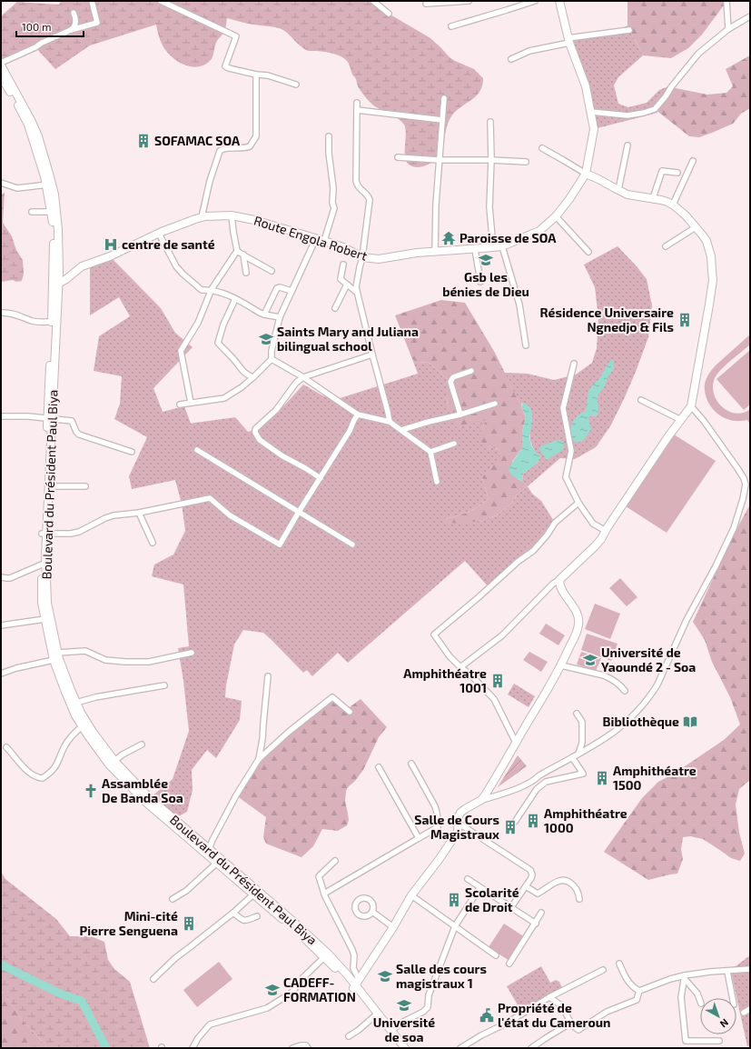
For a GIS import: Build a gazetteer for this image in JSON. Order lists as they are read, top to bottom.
{
  "streets": {
    "main road": ["Route Engola Robert", "Boulevard du Président Paul Biya"]
  },
  "crossings": [
    ["Route Engola Robert", "Boulevard du Président Paul Biya"]
  ],
  "places": {
    "building": [
      "SOFAMAC SOA",
      "Résidence Universaire Ngnedjo & Fils",
      "Amphithéatre 1001",
      "Amphithéatre 1500",
      "Amphithéatre 1000",
      "Salle de Cours Magistraux",
      "Scolarité de Droit",
      "Mini-cité Pierre Senguena"
    ],
    "temple": ["Paroisse de SOA"],
    "hospital": ["centre de santé"],
    "school or university": [
      "Gsb les bénies de Dieu",
      "Saints Mary and Juliana bilingual school",
      "Université de Yaoundé 2 - Soa",
      "Salle des cours magistraux 1",
      "CADEFF- FORMATION",
      "Université de soa"
    ],
    "library": ["Bibliothèque"],
    "church": ["Assamblée De Banda Soa"],
    "public building": ["Propriété de l'état du Cameroun"]
  },
  "scale_bar": "100 m",
  "north": "bottom right"
}
